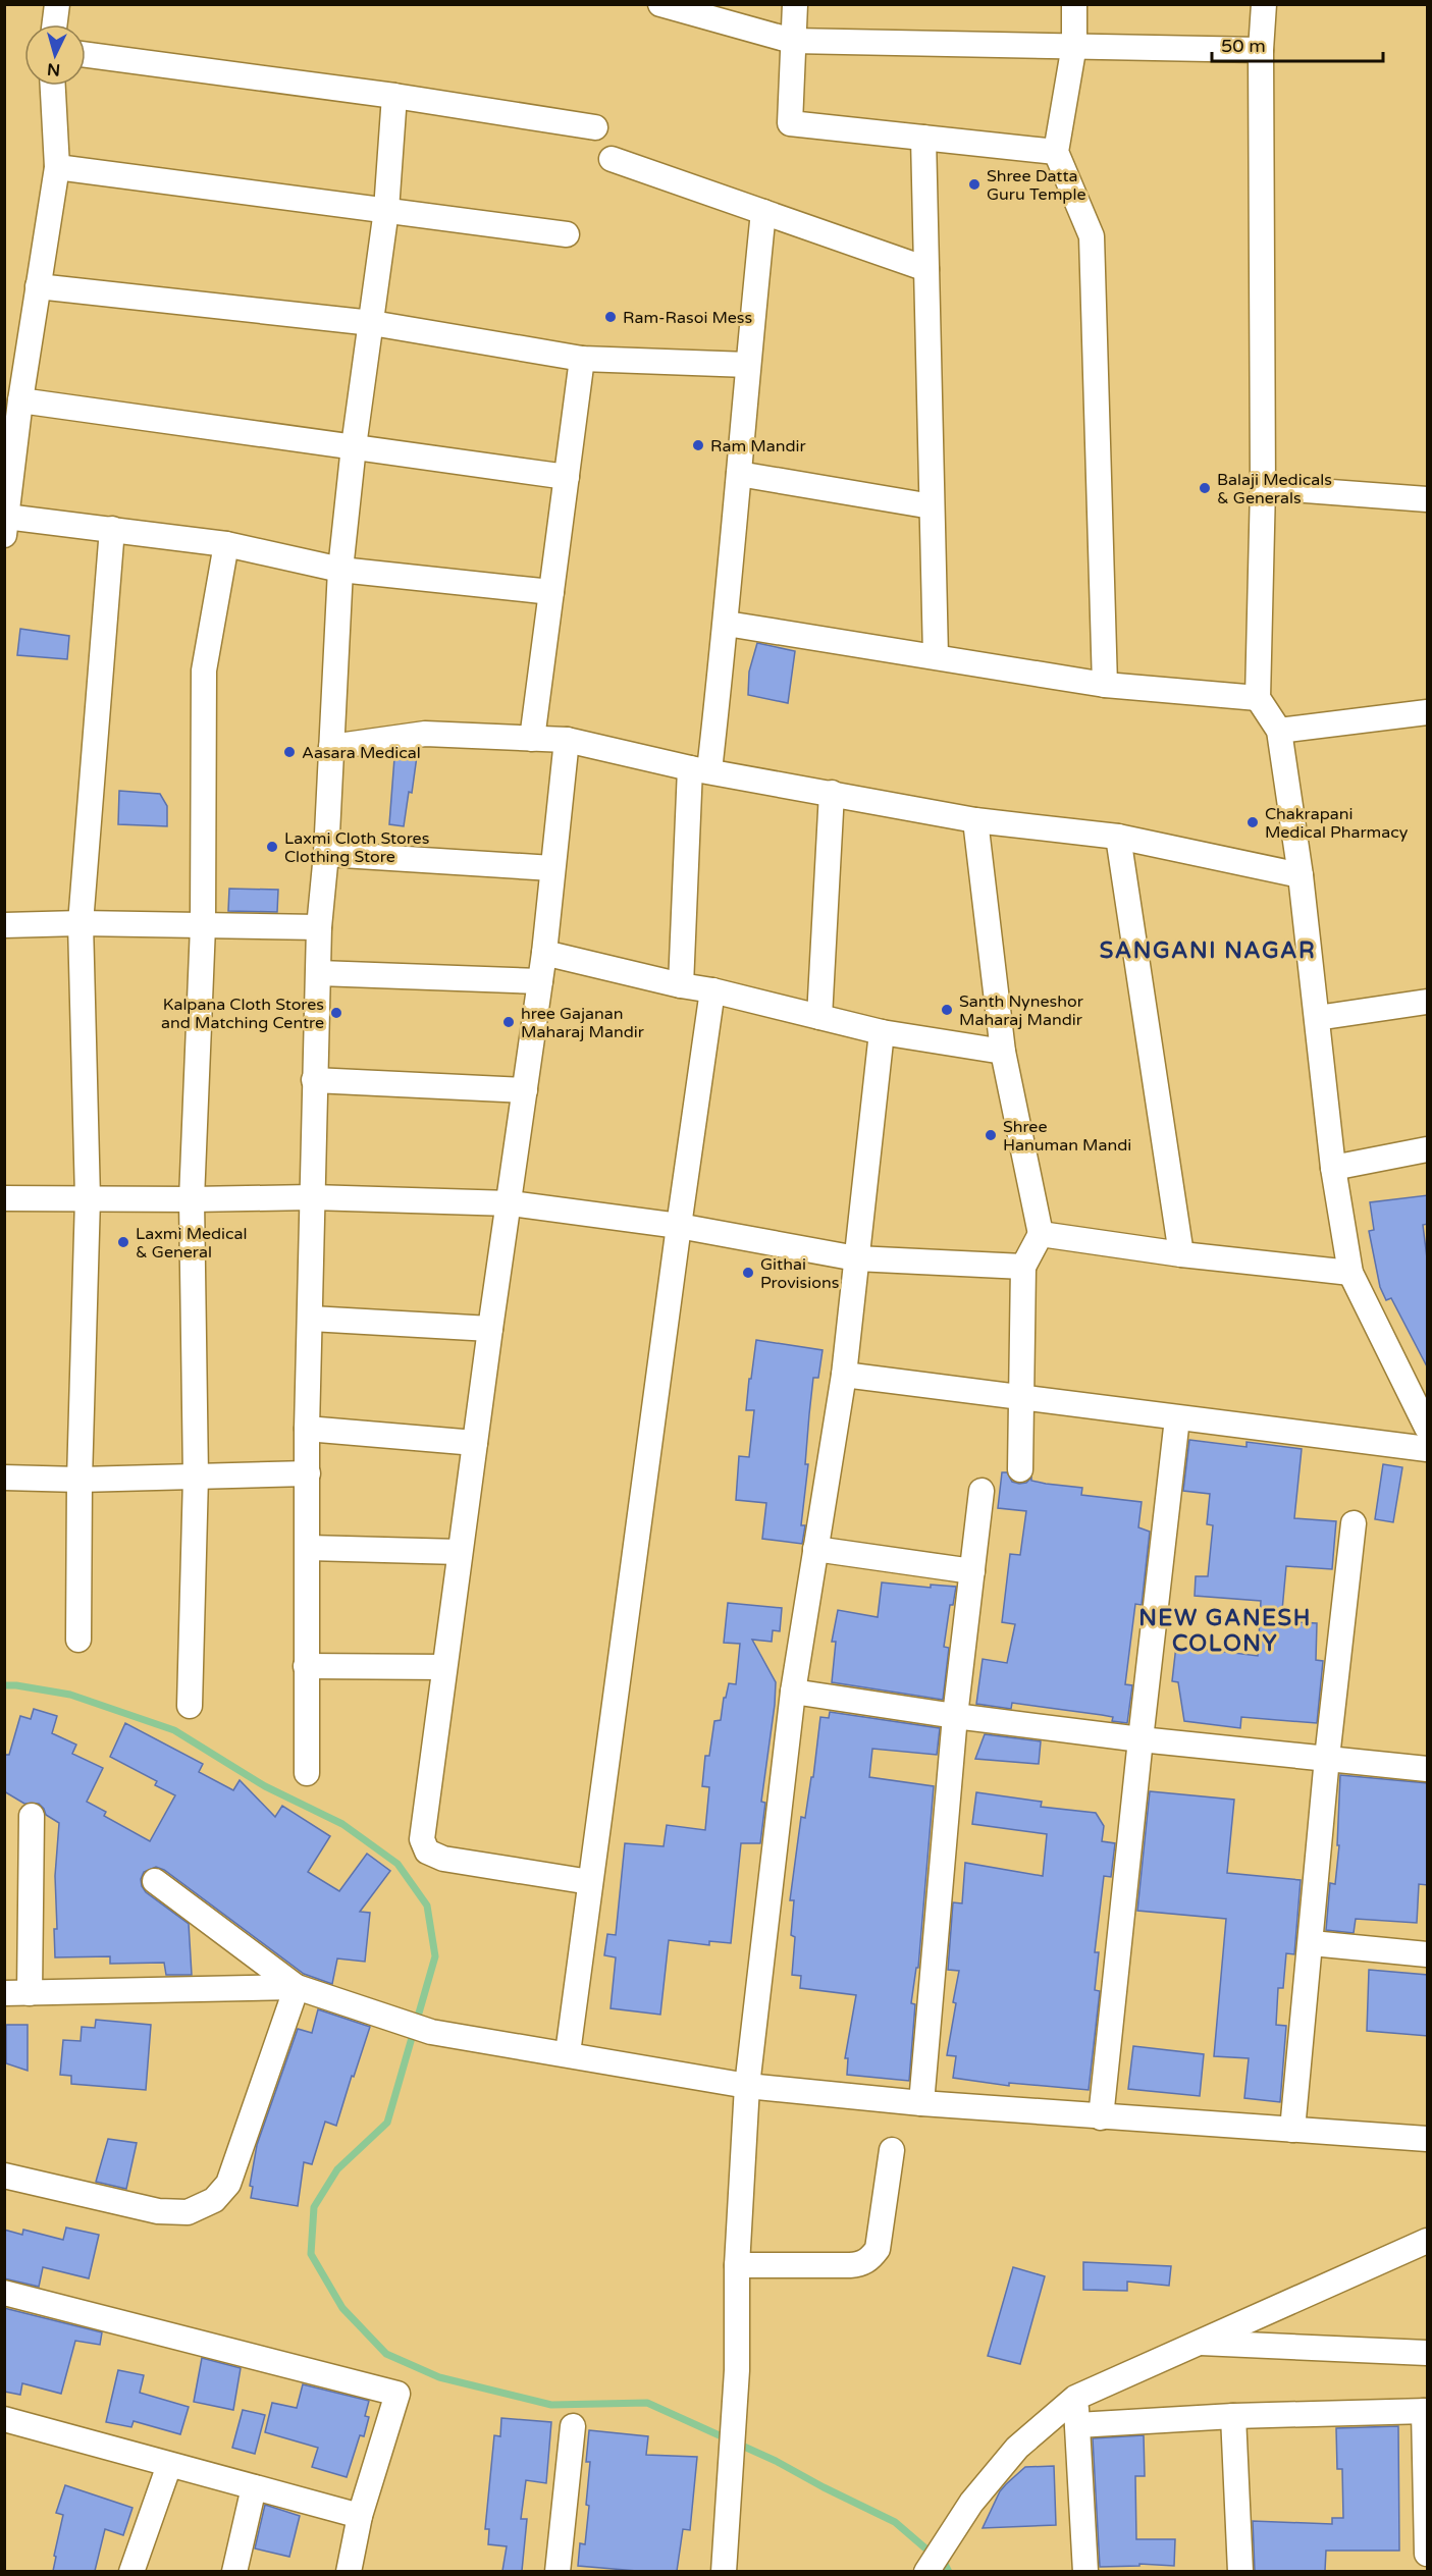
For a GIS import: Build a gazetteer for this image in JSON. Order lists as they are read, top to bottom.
{
  "districts": ["SANGANI NAGAR", "NEW GANESH COLONY"],
  "places": [
    "Shree Datta Guru Temple",
    "Ram-Rasoi Mess",
    "Ram Mandir",
    "Balaji Medicals & Generals",
    "Aasara Medical",
    "Chakrapani Medical Pharmacy",
    "Laxmi Cloth Stores Clothing Store",
    "Santh Nyneshor Maharaj Mandir",
    "Kalpana Cloth Stores and Matching Centre",
    "hree Gajanan Maharaj Mandir",
    "Shree Hanuman Mandi",
    "Laxmi Medical & General",
    "Githai Provisions"
  ],
  "scale_bar": "50 m",
  "north": "bottom"
}
